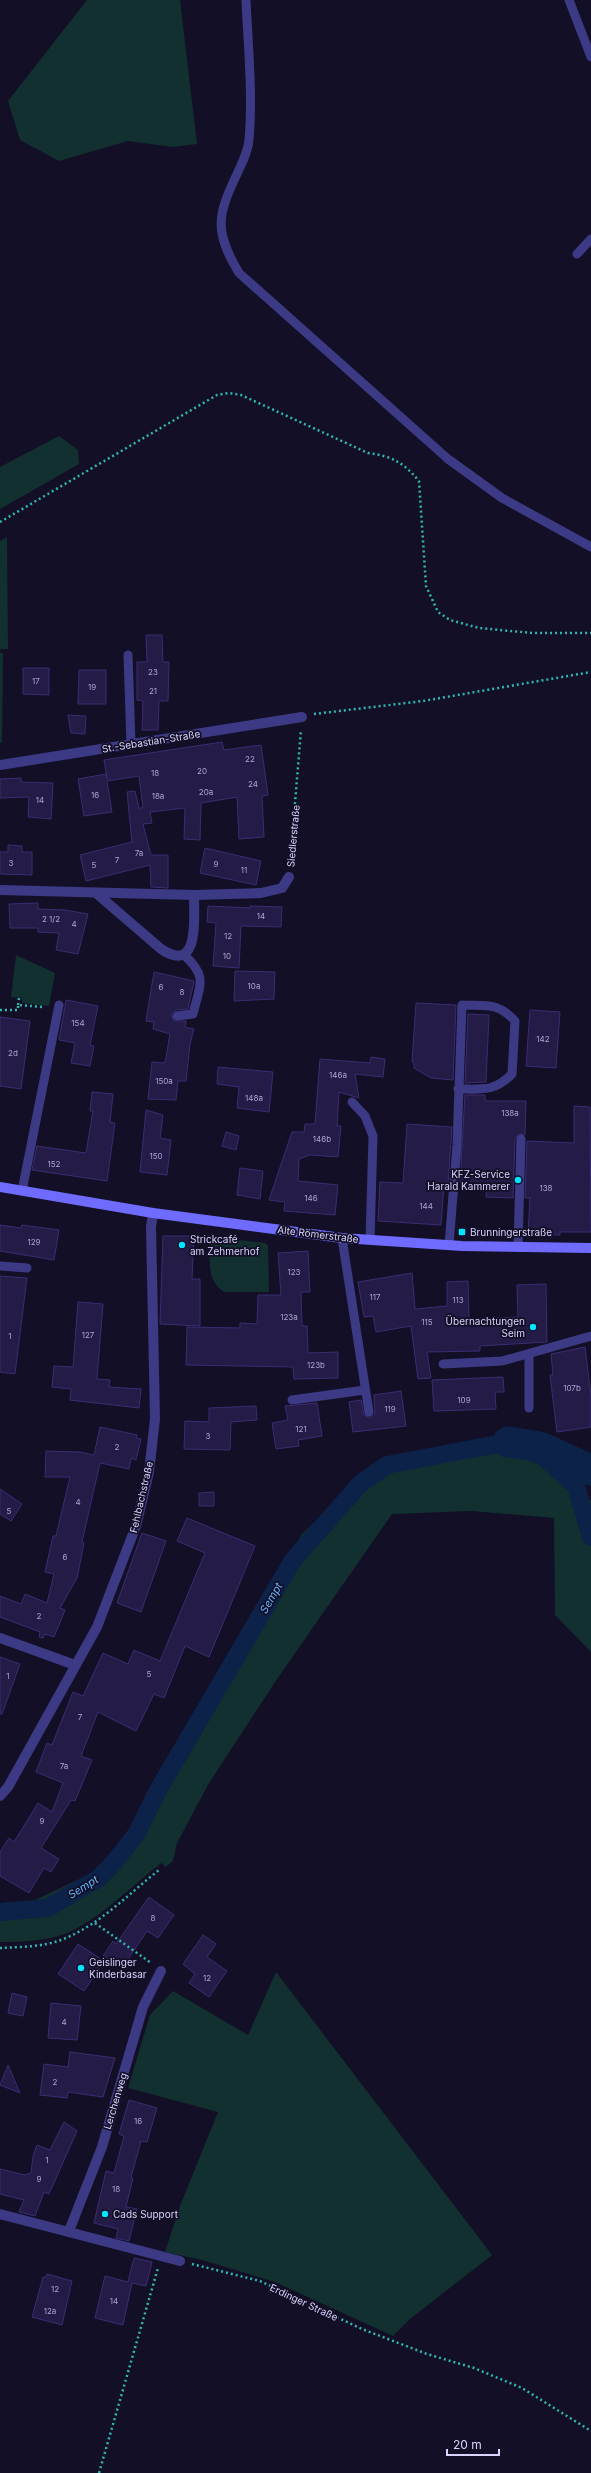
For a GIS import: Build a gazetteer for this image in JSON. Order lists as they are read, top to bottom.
{
  "streets": {
    "main road": ["Alte Römerstraße"],
    "street": [
      "St.-Sebastian-Straße",
      "Siedlerstraße",
      "Fehlbachstraße",
      "Lerchenweg"
    ],
    "path": ["Erdinger Straße"]
  },
  "crossings": [
    ["St.-Sebastian-Straße", "Siedlerstraße"],
    ["Alte Römerstraße", "Fehlbachstraße"]
  ],
  "water": ["Sempt"],
  "places": {
    "other": [
      "KFZ-Service Harald Kammerer",
      "Strickcafé am Zehmerhof",
      "Übernachtungen Seim",
      "Geislinger Kinderbasar",
      "Cads Support"
    ],
    "transit": ["Brunningerstraße"]
  },
  "house_numbers": [
    "23",
    "17",
    "19",
    "21",
    "22",
    "20",
    "18",
    "24",
    "20a",
    "16",
    "18a",
    "14",
    "7a",
    "7",
    "3",
    "9",
    "5",
    "11",
    "14",
    "2 1/2",
    "4",
    "12",
    "10",
    "10a",
    "6",
    "8",
    "154",
    "142",
    "2d",
    "146a",
    "150a",
    "148a",
    "138a",
    "146b",
    "150",
    "152",
    "138",
    "146",
    "144",
    "129",
    "123",
    "117",
    "113",
    "123a",
    "115",
    "127",
    "1",
    "123b",
    "107b",
    "109",
    "119",
    "121",
    "3",
    "2",
    "4",
    "5",
    "6",
    "2",
    "5",
    "1",
    "7",
    "7a",
    "9",
    "8",
    "12",
    "4",
    "2",
    "16",
    "1",
    "9",
    "18",
    "12",
    "14",
    "12a"
  ],
  "scale_bar": "20 m"
}
